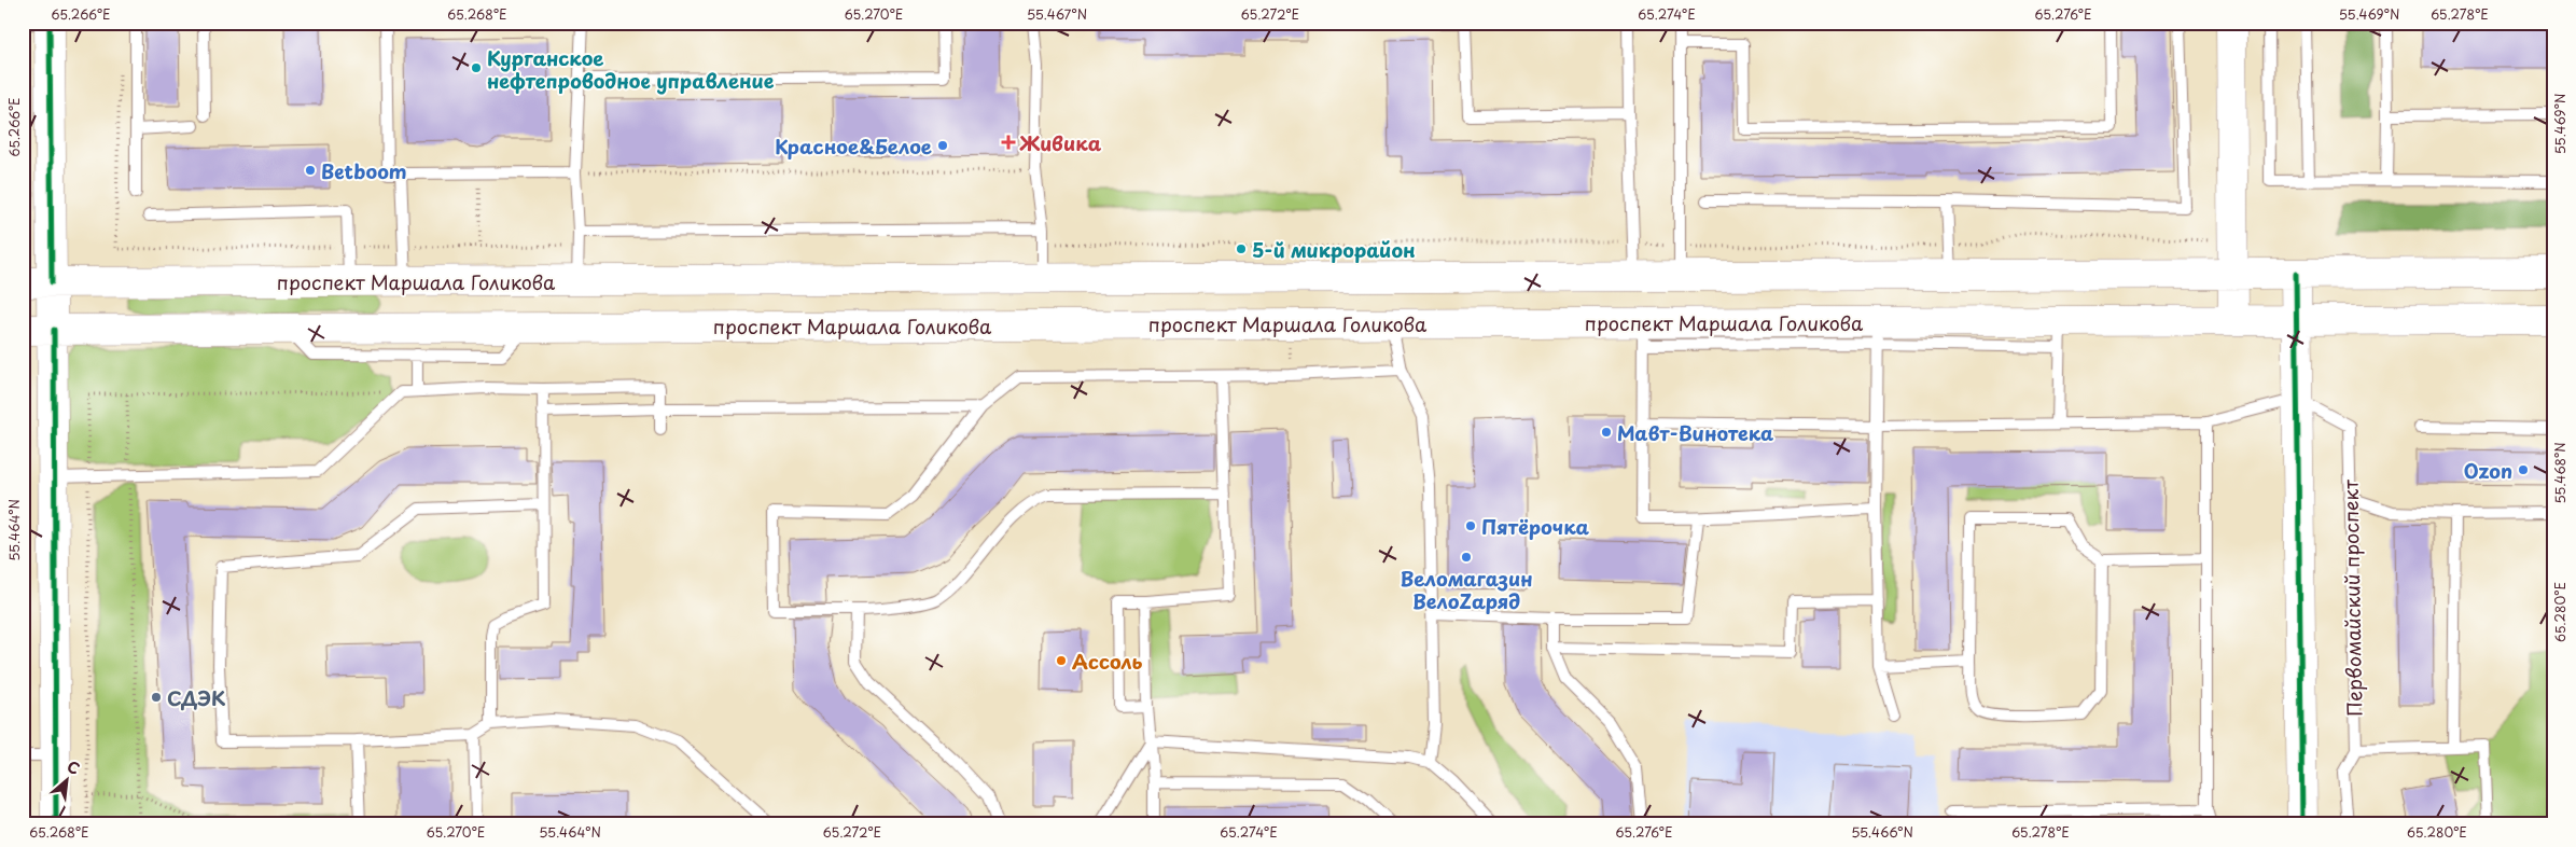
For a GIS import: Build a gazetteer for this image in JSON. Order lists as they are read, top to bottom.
{
  "streets": {
    "main road": ["проспект Маршала Голикова"],
    "lane": ["Первомайский проспект"]
  },
  "places": {
    "other": [
      "Курганское нефтепроводное управление",
      "Красное&Белое",
      "Betboom",
      "5-й микрорайон",
      "Мавт-Винотека",
      "Ozon",
      "Пятёрочка",
      "Веломагазин ВелоZаряд",
      "Ассоль",
      "СДЭК"
    ],
    "health": ["Живика"]
  },
  "north": "top right",
  "coordinates": [
    "65.266°E",
    "65.268°E",
    "65.270°E",
    "55.467°N",
    "65.272°E",
    "65.274°E",
    "65.276°E",
    "55.469°N",
    "65.278°E",
    "55.468°N",
    "55.464°N",
    "65.280°E",
    "55.466°N"
  ]
}
